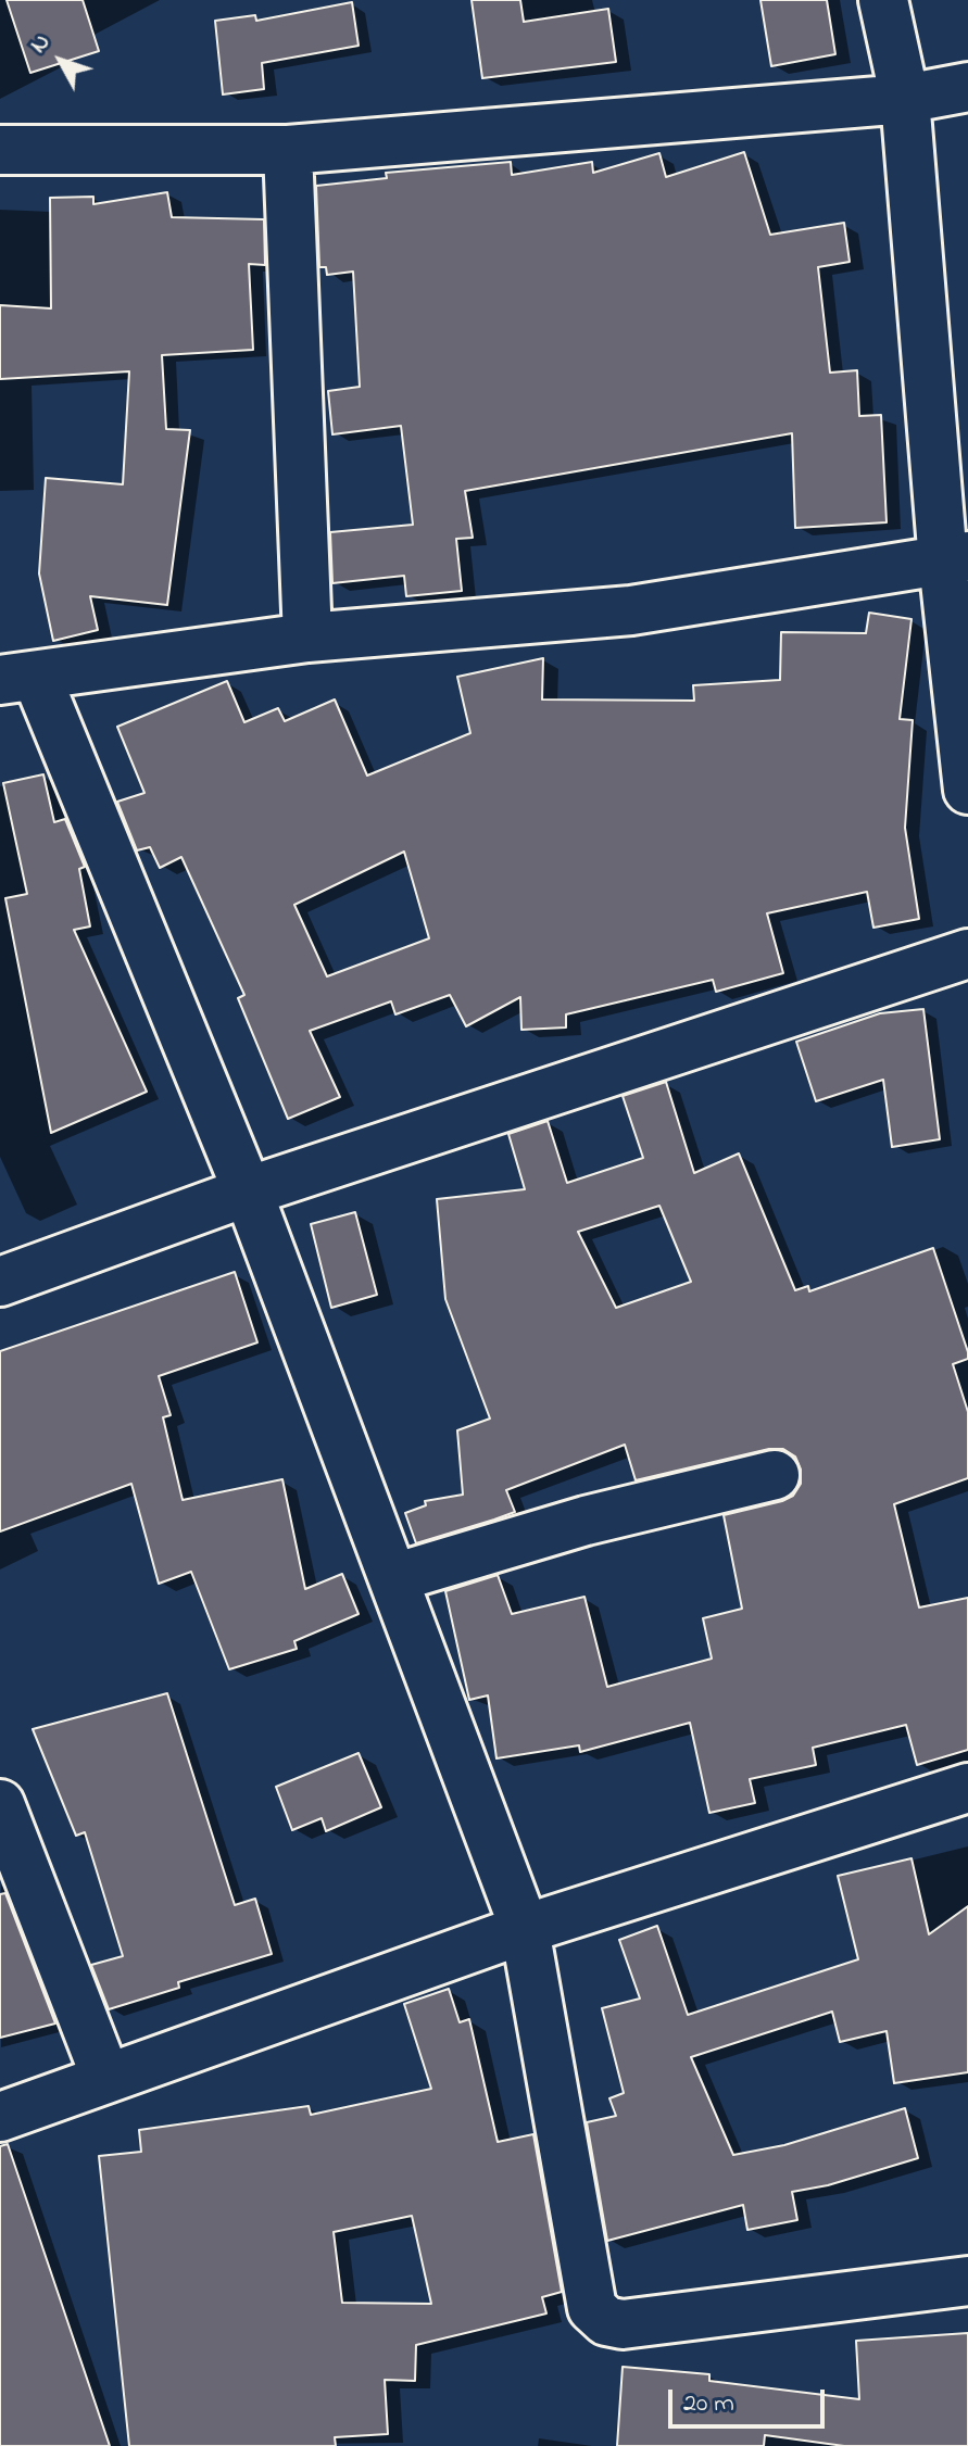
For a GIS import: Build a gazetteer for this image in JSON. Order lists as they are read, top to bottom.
{
  "scale_bar": "20 m",
  "north": "top left"
}
